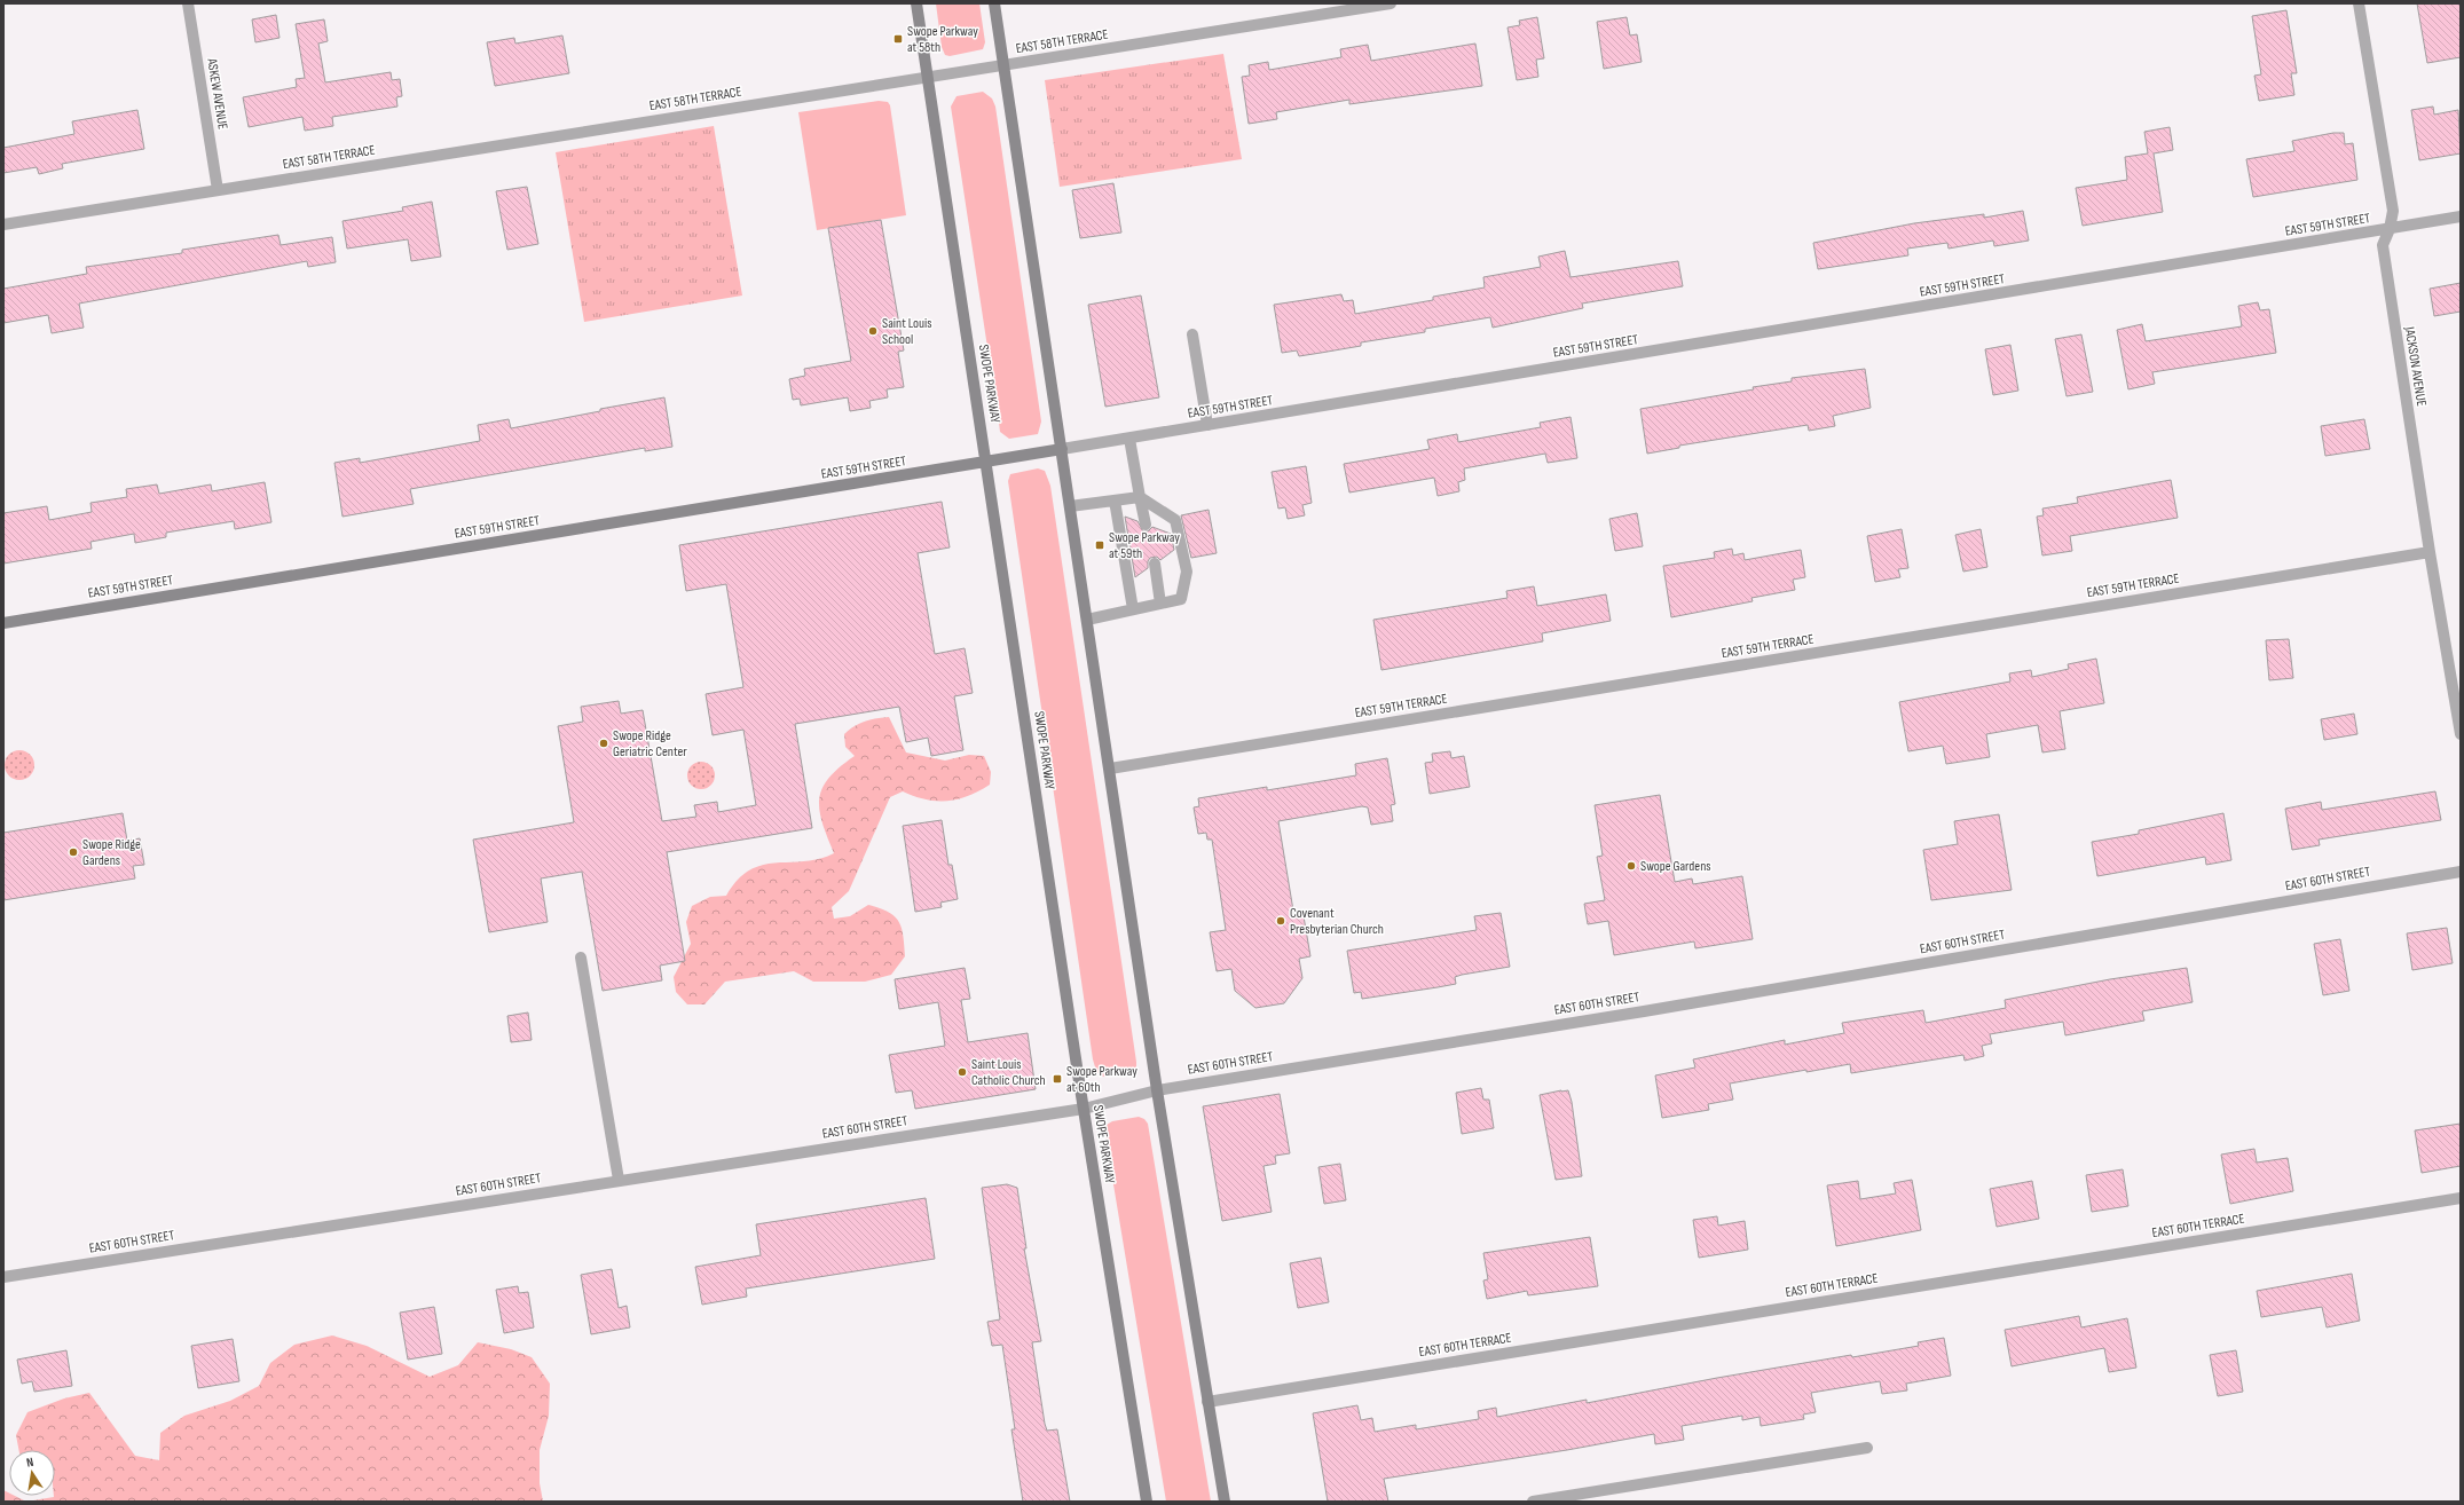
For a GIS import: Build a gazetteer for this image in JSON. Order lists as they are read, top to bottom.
{
  "streets": {
    "main road": ["EAST 59TH STREET", "SWOPE PARKWAY"],
    "street": [
      "EAST 58TH TERRACE",
      "ASKEW AVENUE",
      "JACKSON AVENUE",
      "EAST 59TH TERRACE",
      "EAST 60TH STREET",
      "EAST 60TH TERRACE"
    ]
  },
  "crossings": [
    ["EAST 58TH TERRACE", "ASKEW AVENUE"],
    ["EAST 58TH TERRACE", "SWOPE PARKWAY"],
    ["EAST 59TH STREET", "JACKSON AVENUE"],
    ["EAST 59TH STREET", "SWOPE PARKWAY"],
    ["JACKSON AVENUE", "EAST 59TH TERRACE"],
    ["SWOPE PARKWAY", "EAST 60TH STREET"]
  ],
  "places": {
    "transit": ["Swope Parkway at 58th", "Swope Parkway at 59th", "Swope Parkway at 60th"],
    "other": [
      "Saint Louis School",
      "Swope Ridge Geriatric Center",
      "Swope Ridge Gardens",
      "Swope Gardens",
      "Covenant Presbyterian Church",
      "Saint Louis Catholic Church"
    ]
  },
  "north": "top"
}
